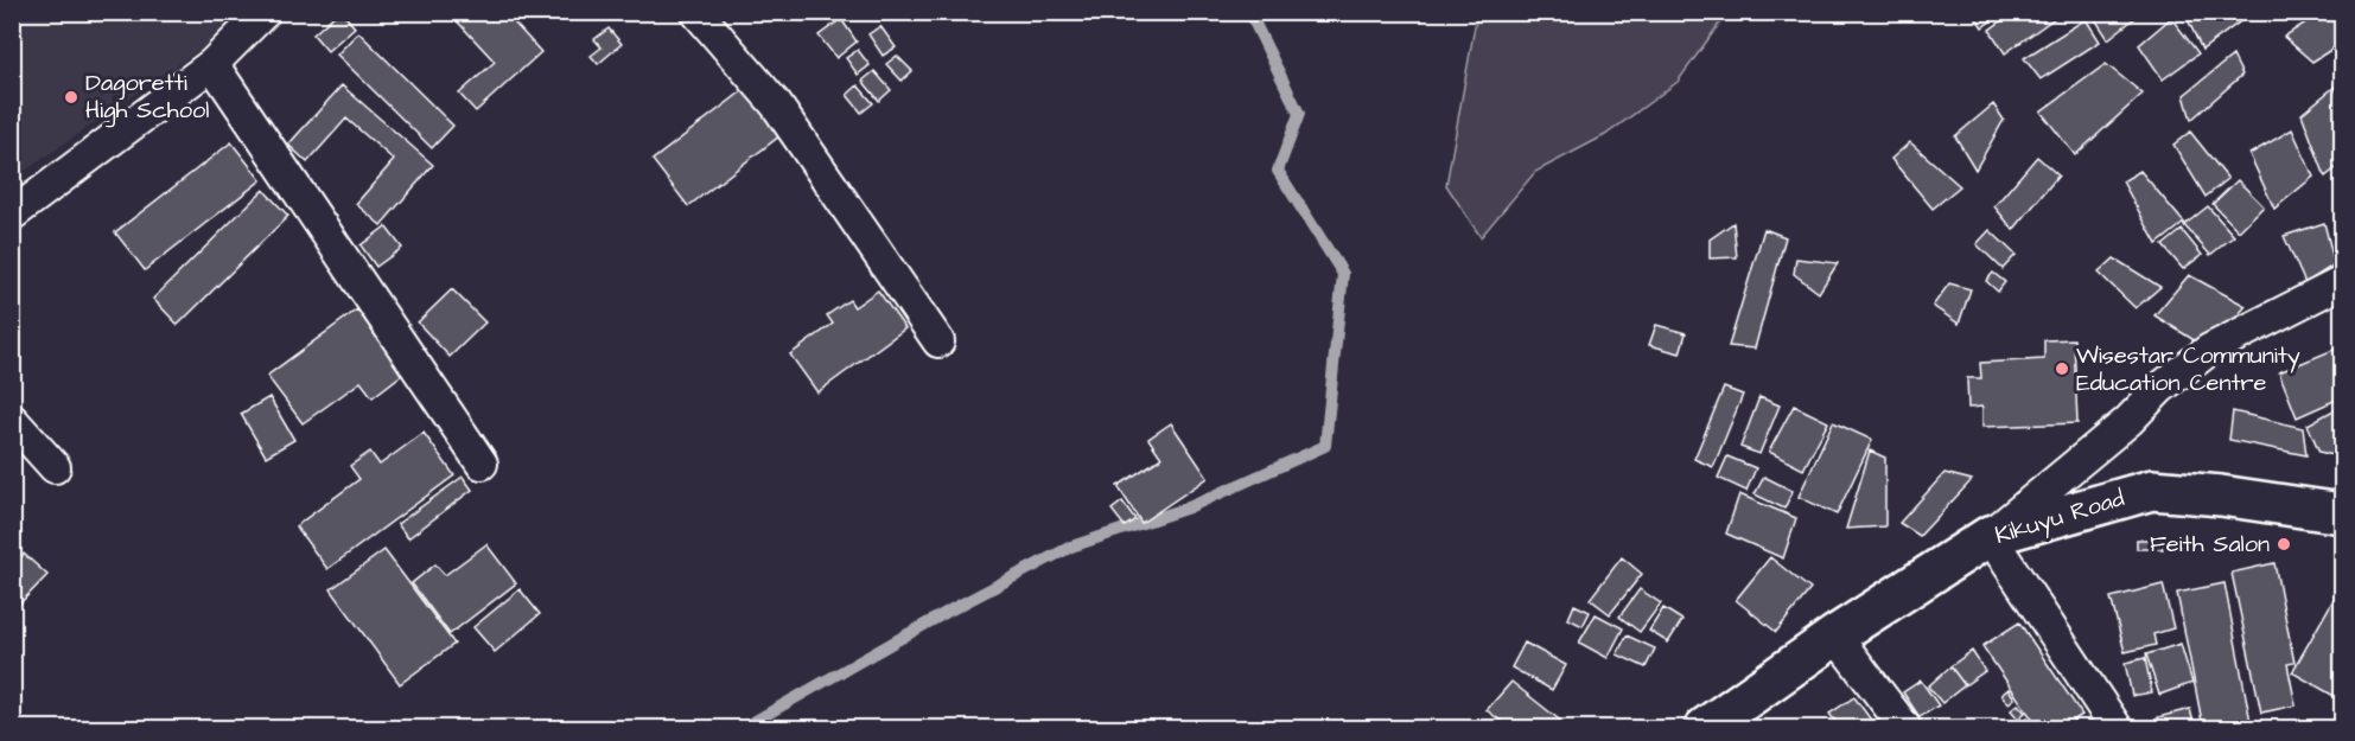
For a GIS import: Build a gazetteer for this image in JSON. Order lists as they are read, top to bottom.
{
  "streets": {
    "main road": ["Kikuyu Road"]
  },
  "places": ["Dagoretti High School", "Wisestar Community Education Centre", "Feith Salon"]
}
